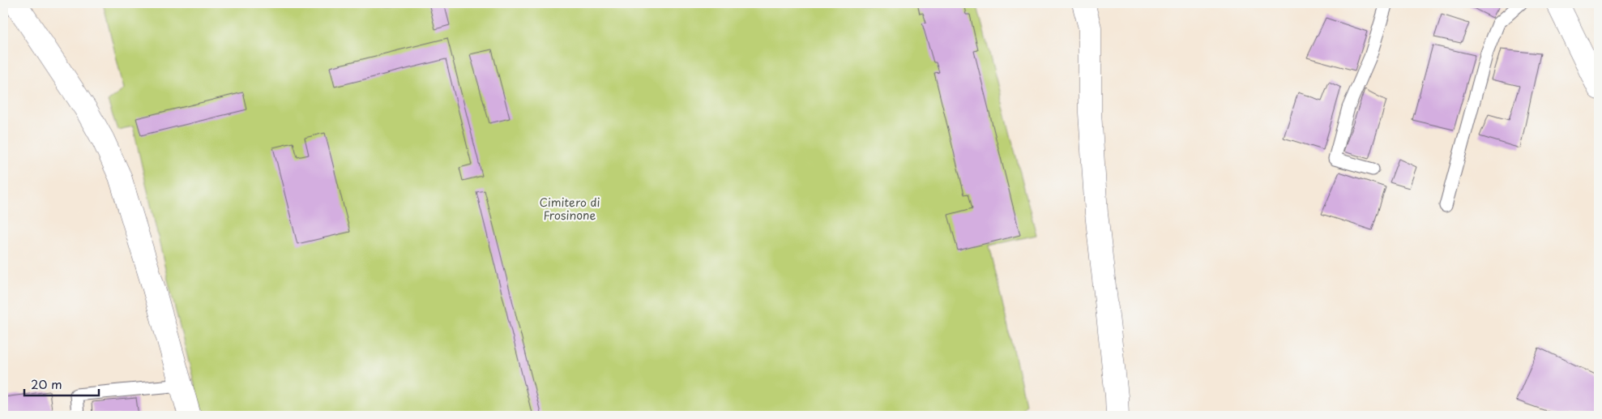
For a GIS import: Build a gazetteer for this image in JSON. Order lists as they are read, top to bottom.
{
  "parks": ["Cimitero di Frosinone"],
  "scale_bar": "20 m"
}
